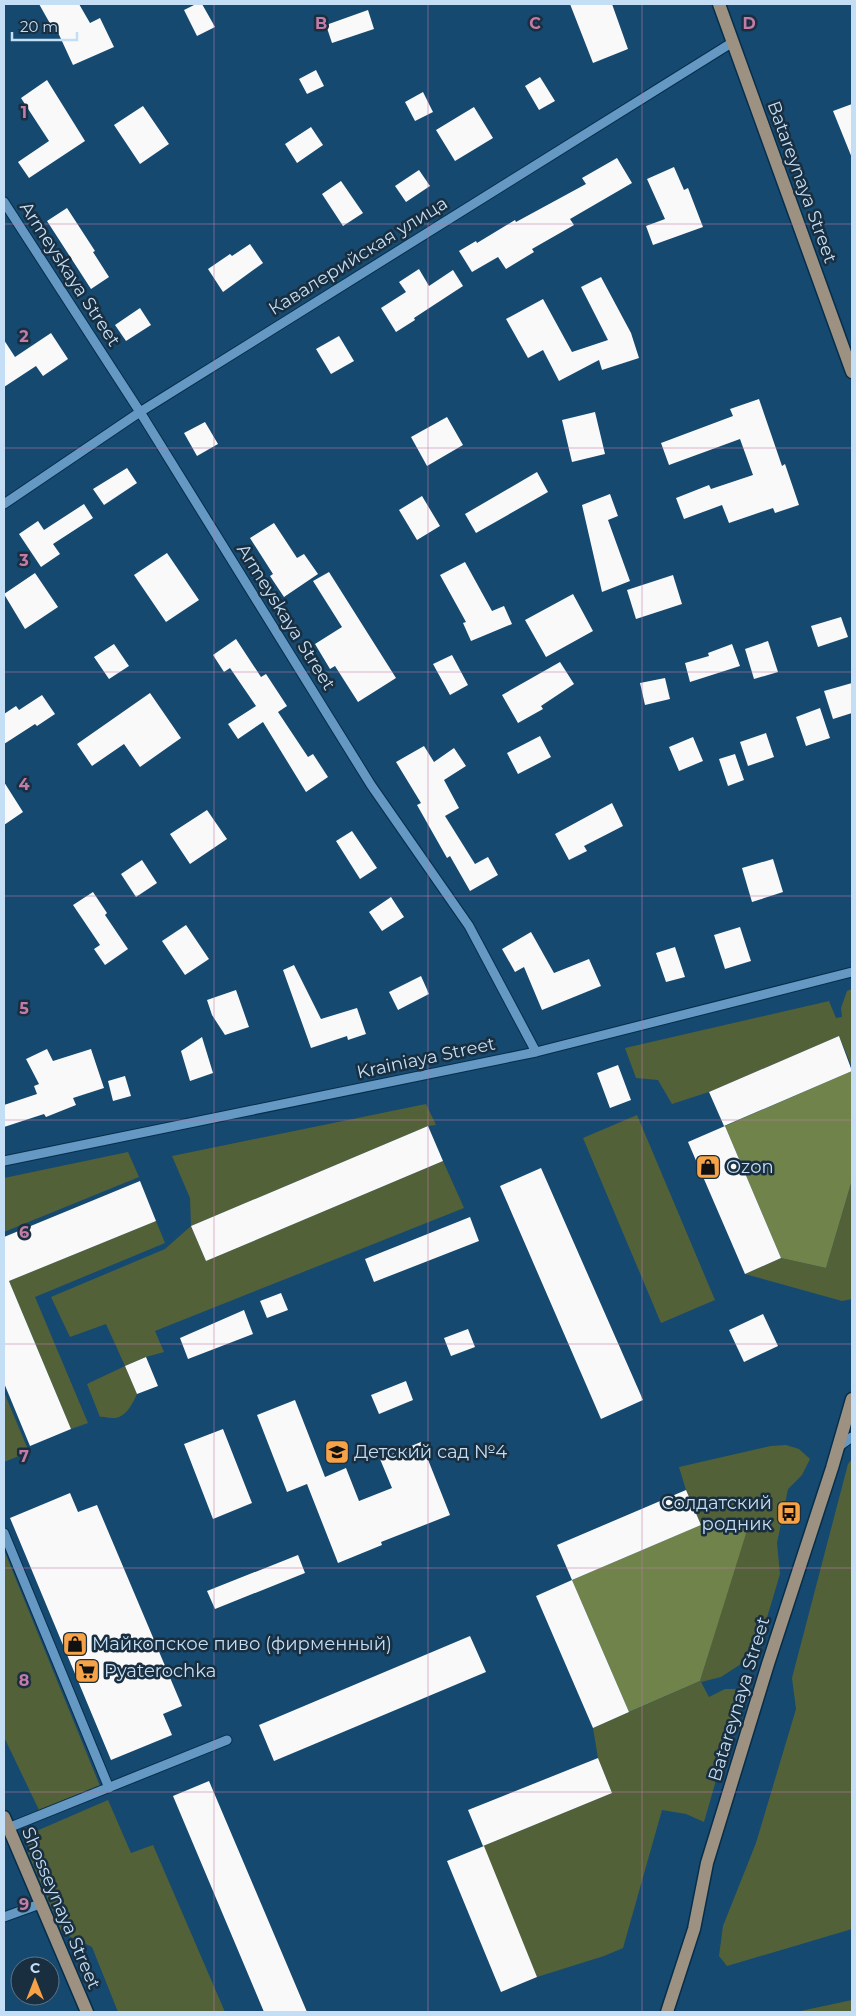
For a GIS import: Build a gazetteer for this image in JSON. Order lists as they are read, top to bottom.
{
  "streets": {
    "main road": ["Batareynaya Street", "Shosseynaya Street"],
    "street": ["Кавалерийская улица", "Armeyskaya Street", "Krainiaya Street"]
  },
  "crossings": [
    ["Batareynaya Street", "Кавалерийская улица"],
    ["Кавалерийская улица", "Armeyskaya Street"],
    ["Armeyskaya Street", "Krainiaya Street"]
  ],
  "places": {
    "shop": ["Ozon", "Майкопское пиво (фирменный)"],
    "school or university": ["Детский сад №4"],
    "bus stop": ["Солдатский родник"],
    "supermarket": ["Pyaterochka"]
  },
  "scale_bar": "20 m",
  "north": "top",
  "grid": {
    "columns": ["B", "C", "D"],
    "rows": [
      "1",
      "2",
      "3",
      "4",
      "5",
      "6",
      "7",
      "8",
      "9"
    ]
  }
}
